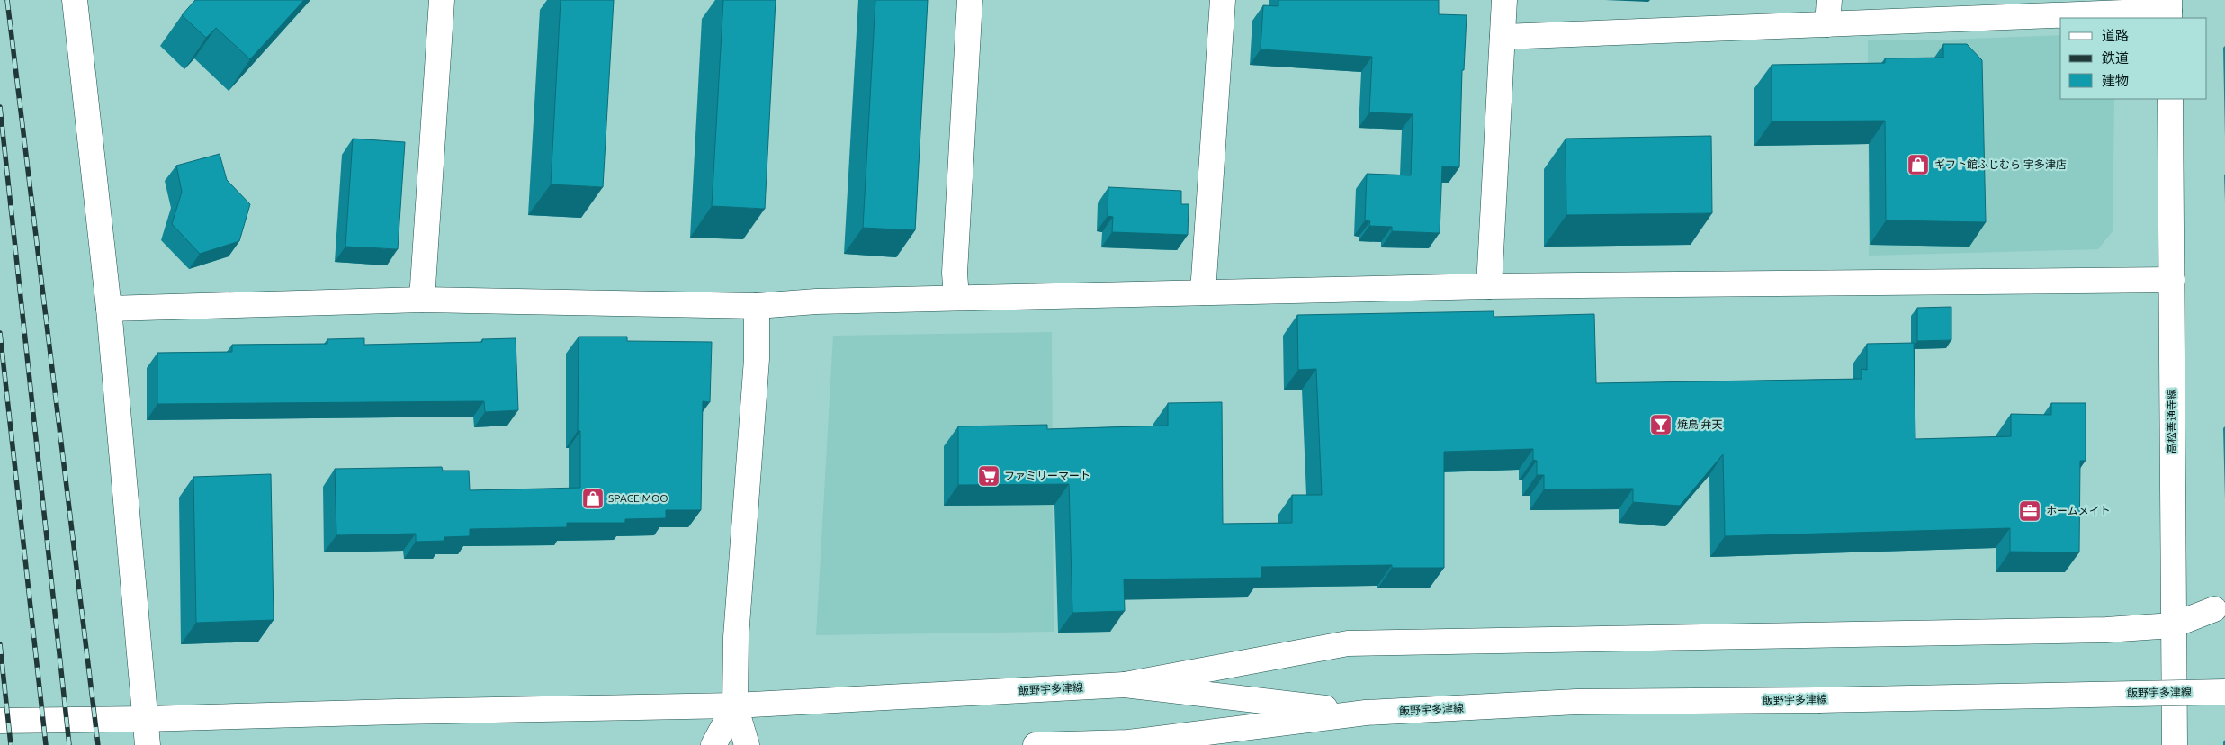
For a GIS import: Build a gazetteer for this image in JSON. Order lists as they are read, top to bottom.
{
  "streets": {
    "street": ["高松善通寺線", "飯野宇多津線"]
  },
  "places": {
    "shop": ["ギフト館ふじむら 宇多津店", "SPACE MOO"],
    "bar": ["焼鳥 弁天"],
    "supermarket": ["ファミリーマート"],
    "office": ["ホームメイト"]
  },
  "legend": ["道路", "鉄道", "建物"]
}
